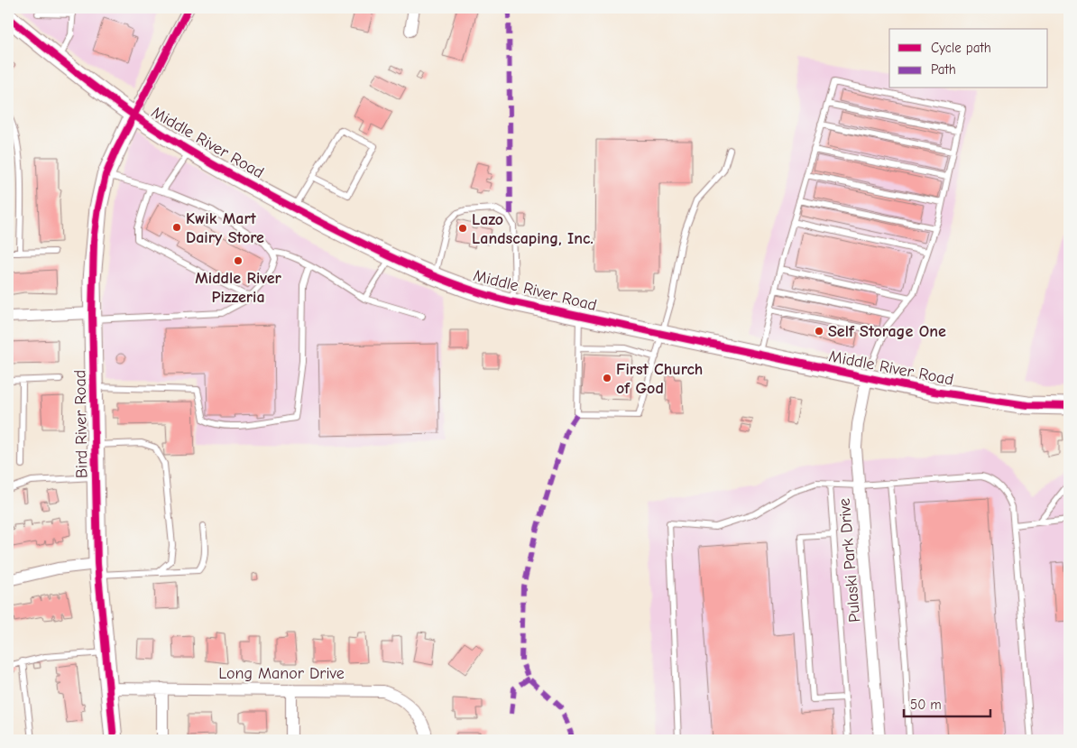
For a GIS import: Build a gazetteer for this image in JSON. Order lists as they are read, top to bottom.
{
  "streets": {
    "street": [
      "Middle River Road",
      "Bird River Road",
      "Pulaski Park Drive",
      "Long Manor Drive"
    ]
  },
  "crossings": [
    ["Middle River Road", "Bird River Road"],
    ["Middle River Road", "Pulaski Park Drive"],
    ["Bird River Road", "Long Manor Drive"]
  ],
  "places": [
    "Kwik Mart Dairy Store",
    "Lazo Landscaping, Inc.",
    "Middle River Pizzeria",
    "Self Storage One",
    "First Church of God"
  ],
  "legend": ["Cycle path", "Path"],
  "scale_bar": "50 m"
}
